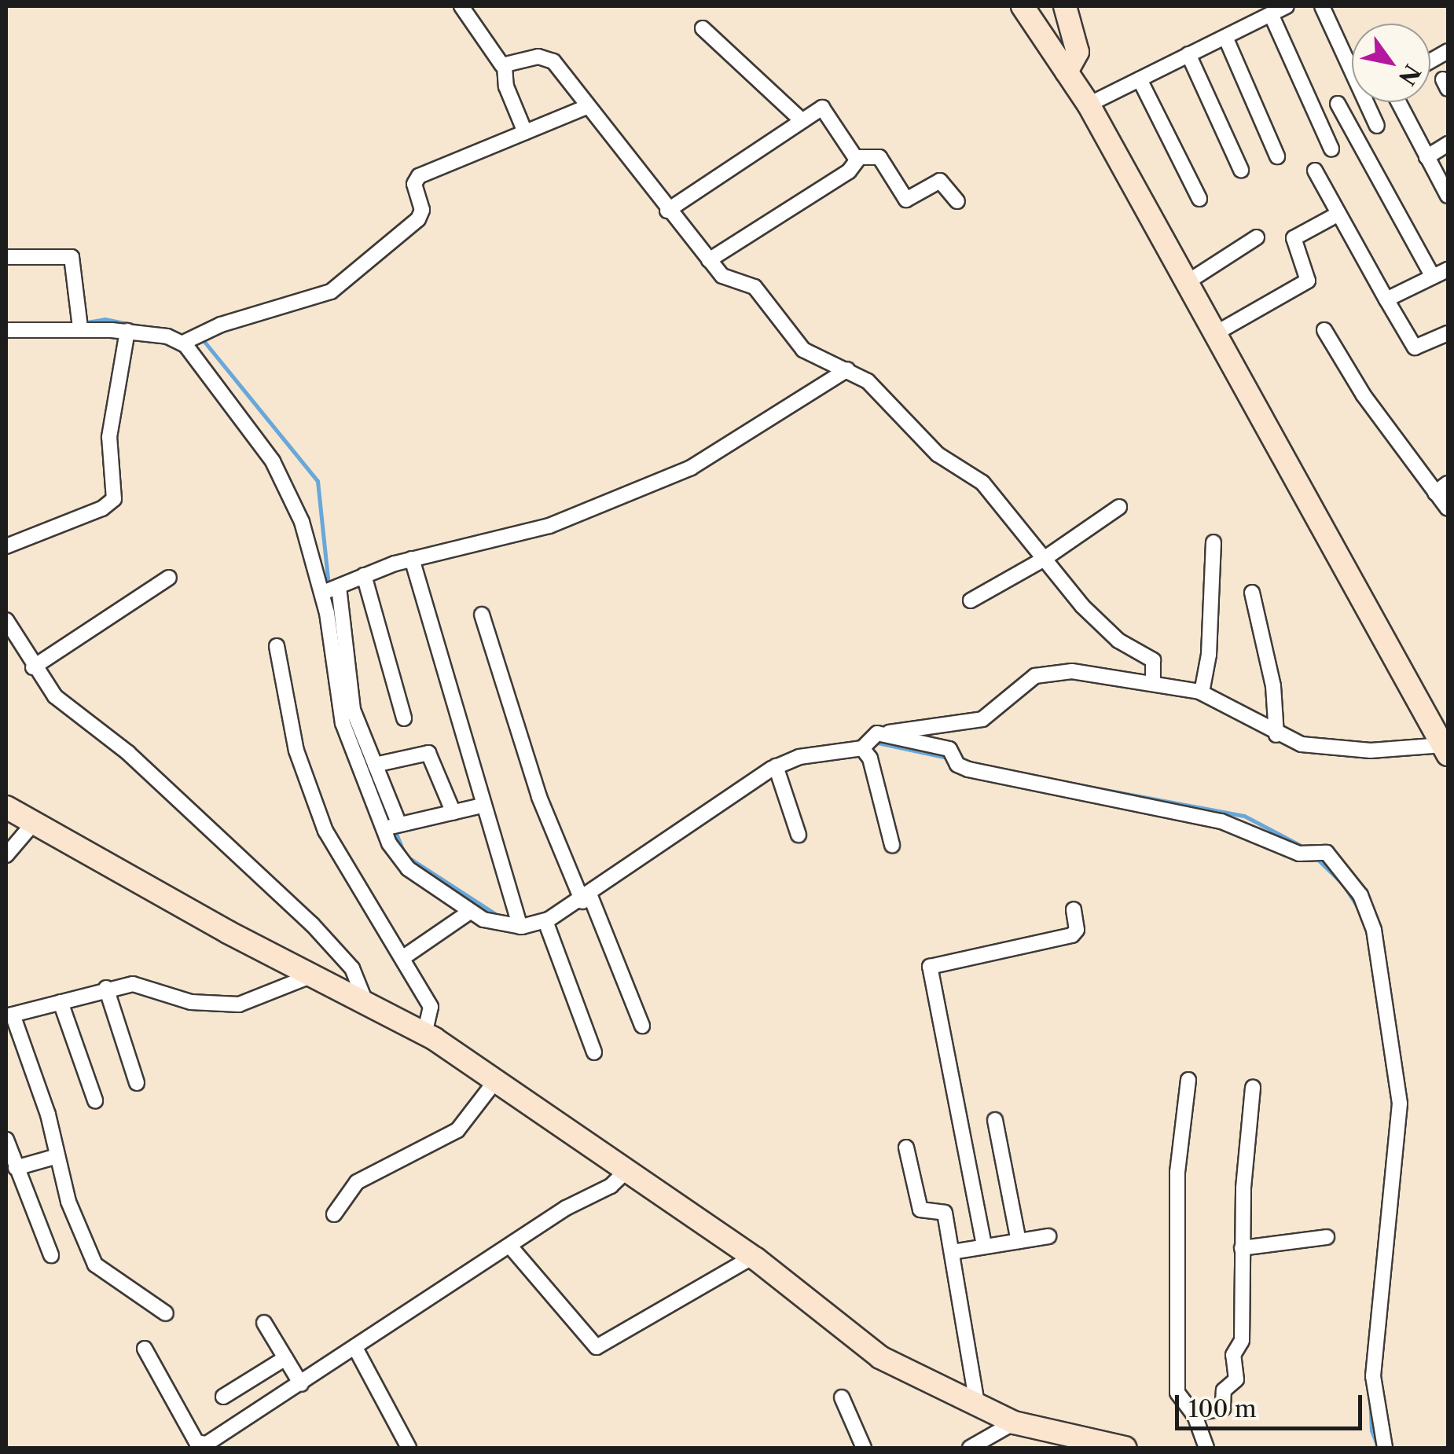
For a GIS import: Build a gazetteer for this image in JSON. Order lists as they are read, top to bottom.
{
  "scale_bar": "100 m",
  "north": "bottom right"
}
